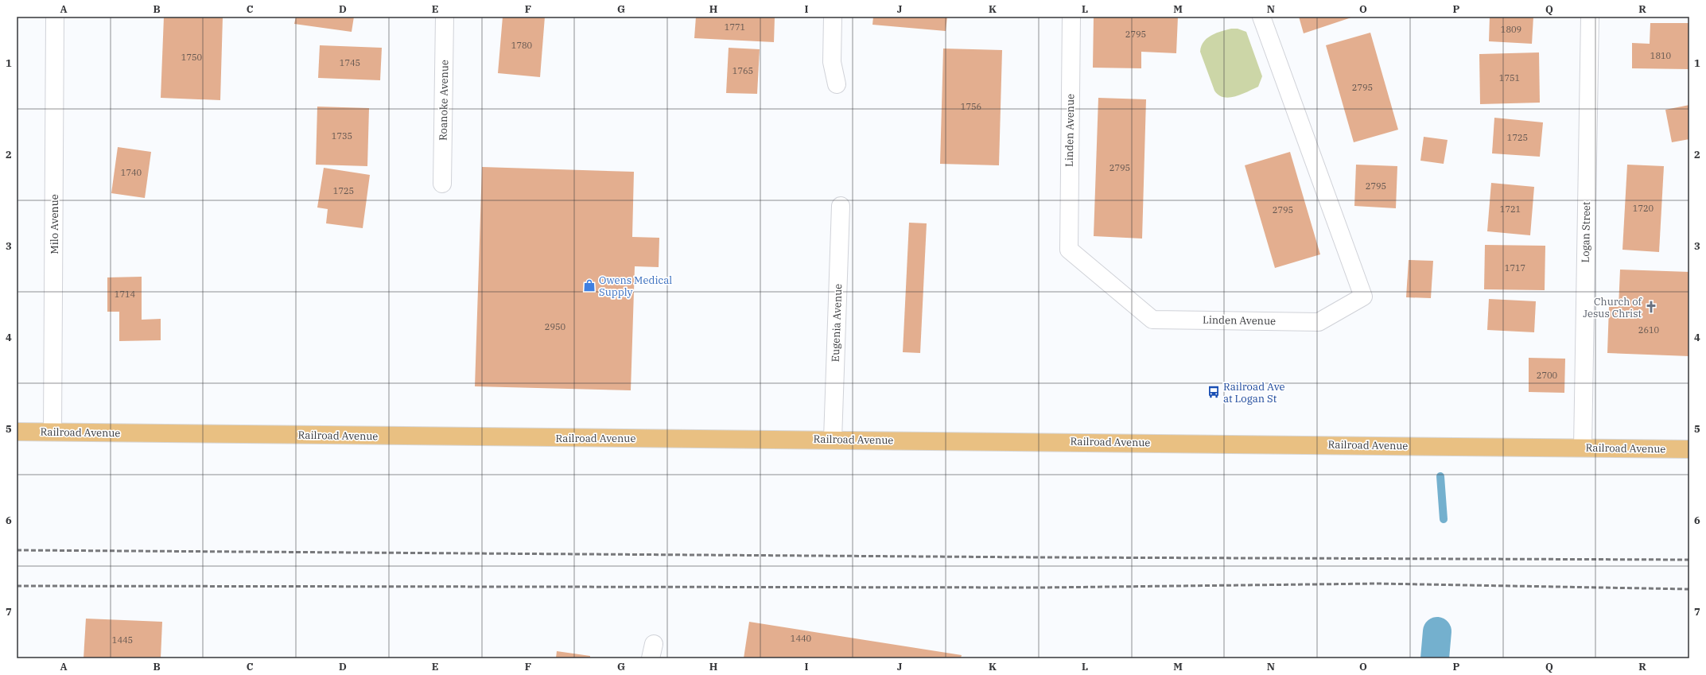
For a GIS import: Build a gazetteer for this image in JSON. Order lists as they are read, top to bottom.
{
  "streets": {
    "main road": ["Railroad Avenue"],
    "street": [
      "Roanoke Avenue",
      "Linden Avenue",
      "Milo Avenue",
      "Logan Street",
      "Eugenia Avenue"
    ]
  },
  "crossings": [
    ["Milo Avenue", "Railroad Avenue"],
    ["Logan Street", "Railroad Avenue"],
    ["Eugenia Avenue", "Railroad Avenue"]
  ],
  "places": {
    "shop": ["Owens Medical Supply"],
    "church": ["Church of Jesus Christ"],
    "bus stop": ["Railroad Ave at Logan St"]
  },
  "house_numbers": [
    "1771",
    "1809",
    "2795",
    "1780",
    "1810",
    "1750",
    "1745",
    "1765",
    "1751",
    "2795",
    "1756",
    "1735",
    "1725",
    "2795",
    "1740",
    "2795",
    "1725",
    "1720",
    "1721",
    "2795",
    "1717",
    "1714",
    "2950",
    "2610",
    "2700",
    "1440",
    "1445"
  ],
  "grid": {
    "columns": [
      "A",
      "B",
      "C",
      "D",
      "E",
      "F",
      "G",
      "H",
      "I",
      "J",
      "K",
      "L",
      "M",
      "N",
      "O",
      "P",
      "Q",
      "R"
    ],
    "rows": [
      "1",
      "2",
      "3",
      "4",
      "5",
      "6",
      "7"
    ]
  }
}
